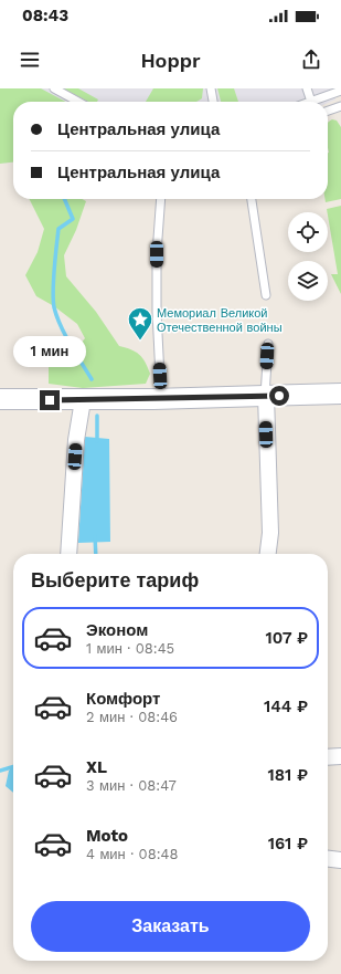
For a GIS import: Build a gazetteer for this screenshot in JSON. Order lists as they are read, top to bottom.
{
  "places": {
    "place": ["Мемориал Великой Отечественной войны"]
  },
  "page": {
    "status": "08:43",
    "header": "Hoppr",
    "banner": ["Центральная улица", "Центральная улица"],
    "bubble": "1 мин",
    "heading": "Выберите тариф",
    "list": [
      {
        "name": "Эконом",
        "note": "1 мин · 08:45",
        "value": "107 ₽"
      },
      {
        "name": "Комфорт",
        "note": "2 мин · 08:46",
        "value": "144 ₽"
      },
      {
        "name": "XL",
        "note": "3 мин · 08:47",
        "value": "181 ₽"
      },
      {
        "name": "Moto",
        "note": "4 мин · 08:48",
        "value": "161 ₽"
      }
    ],
    "buttons": "Заказать"
  }
}
